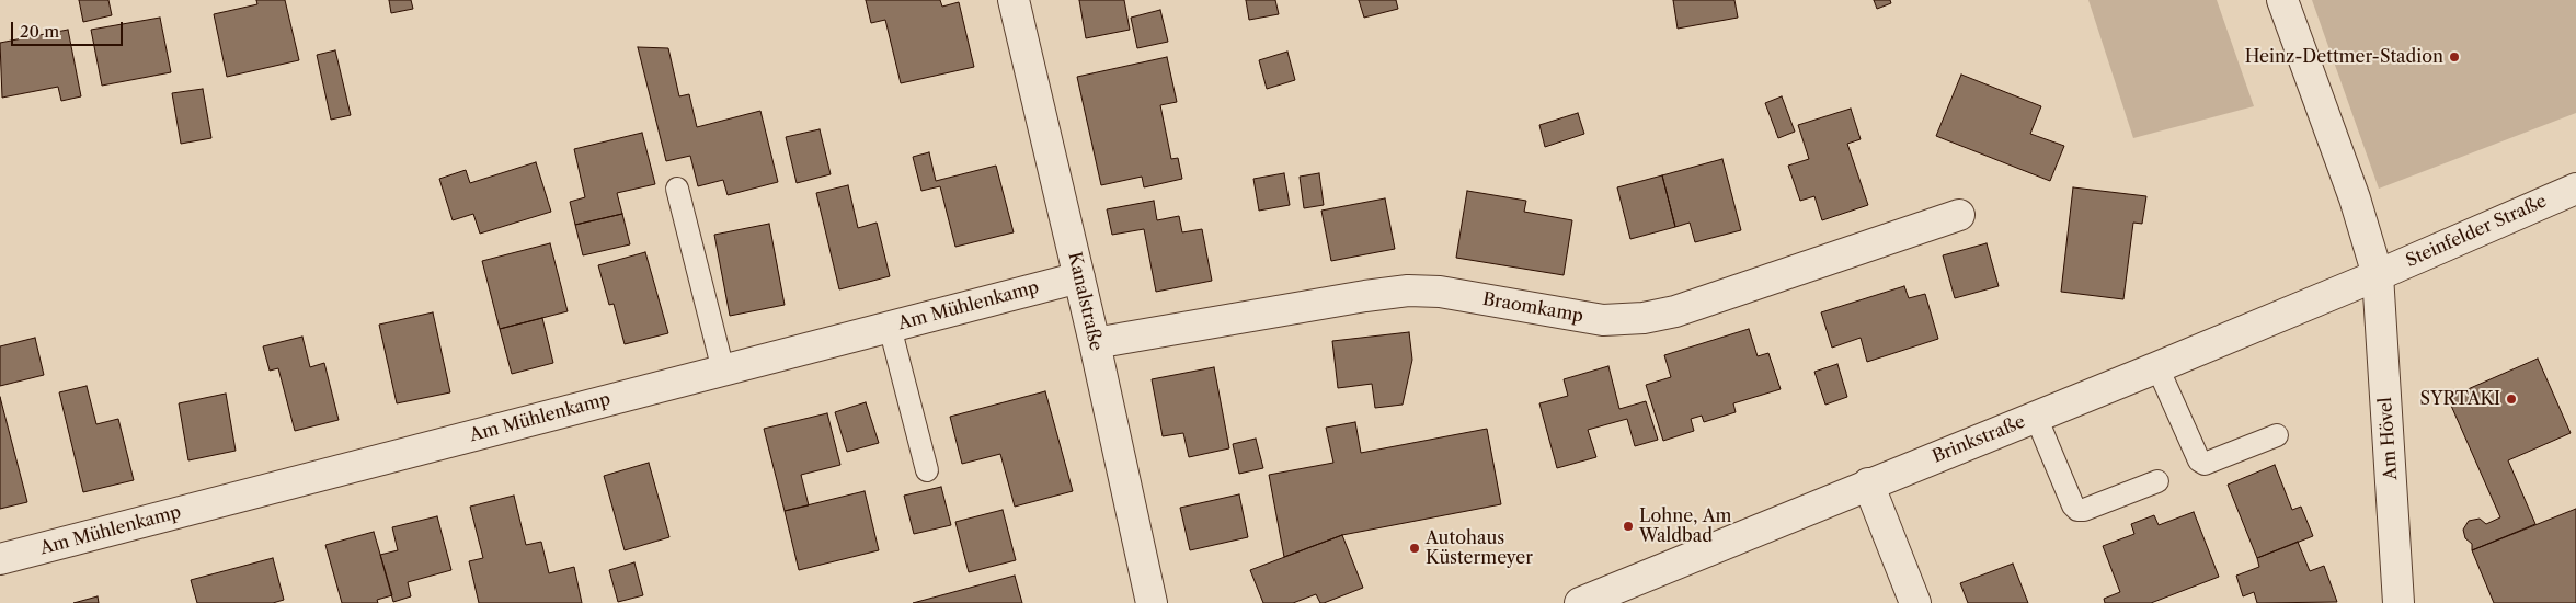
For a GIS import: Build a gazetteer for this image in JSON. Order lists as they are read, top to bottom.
{
  "streets": {
    "street": [
      "Steinfelder Straße",
      "Kanalstraße",
      "Am Mühlenkamp",
      "Braomkamp",
      "Am Hövel",
      "Brinkstraße"
    ]
  },
  "crossings": [
    ["Steinfelder Straße", "Am Hövel"],
    ["Steinfelder Straße", "Brinkstraße"],
    ["Kanalstraße", "Am Mühlenkamp"],
    ["Kanalstraße", "Braomkamp"],
    ["Am Hövel", "Brinkstraße"]
  ],
  "places": [
    "Heinz-Dettmer-Stadion",
    "SYRTAKI",
    "Lohne, Am Waldbad",
    "Autohaus Küstermeyer"
  ],
  "scale_bar": "20 m"
}
